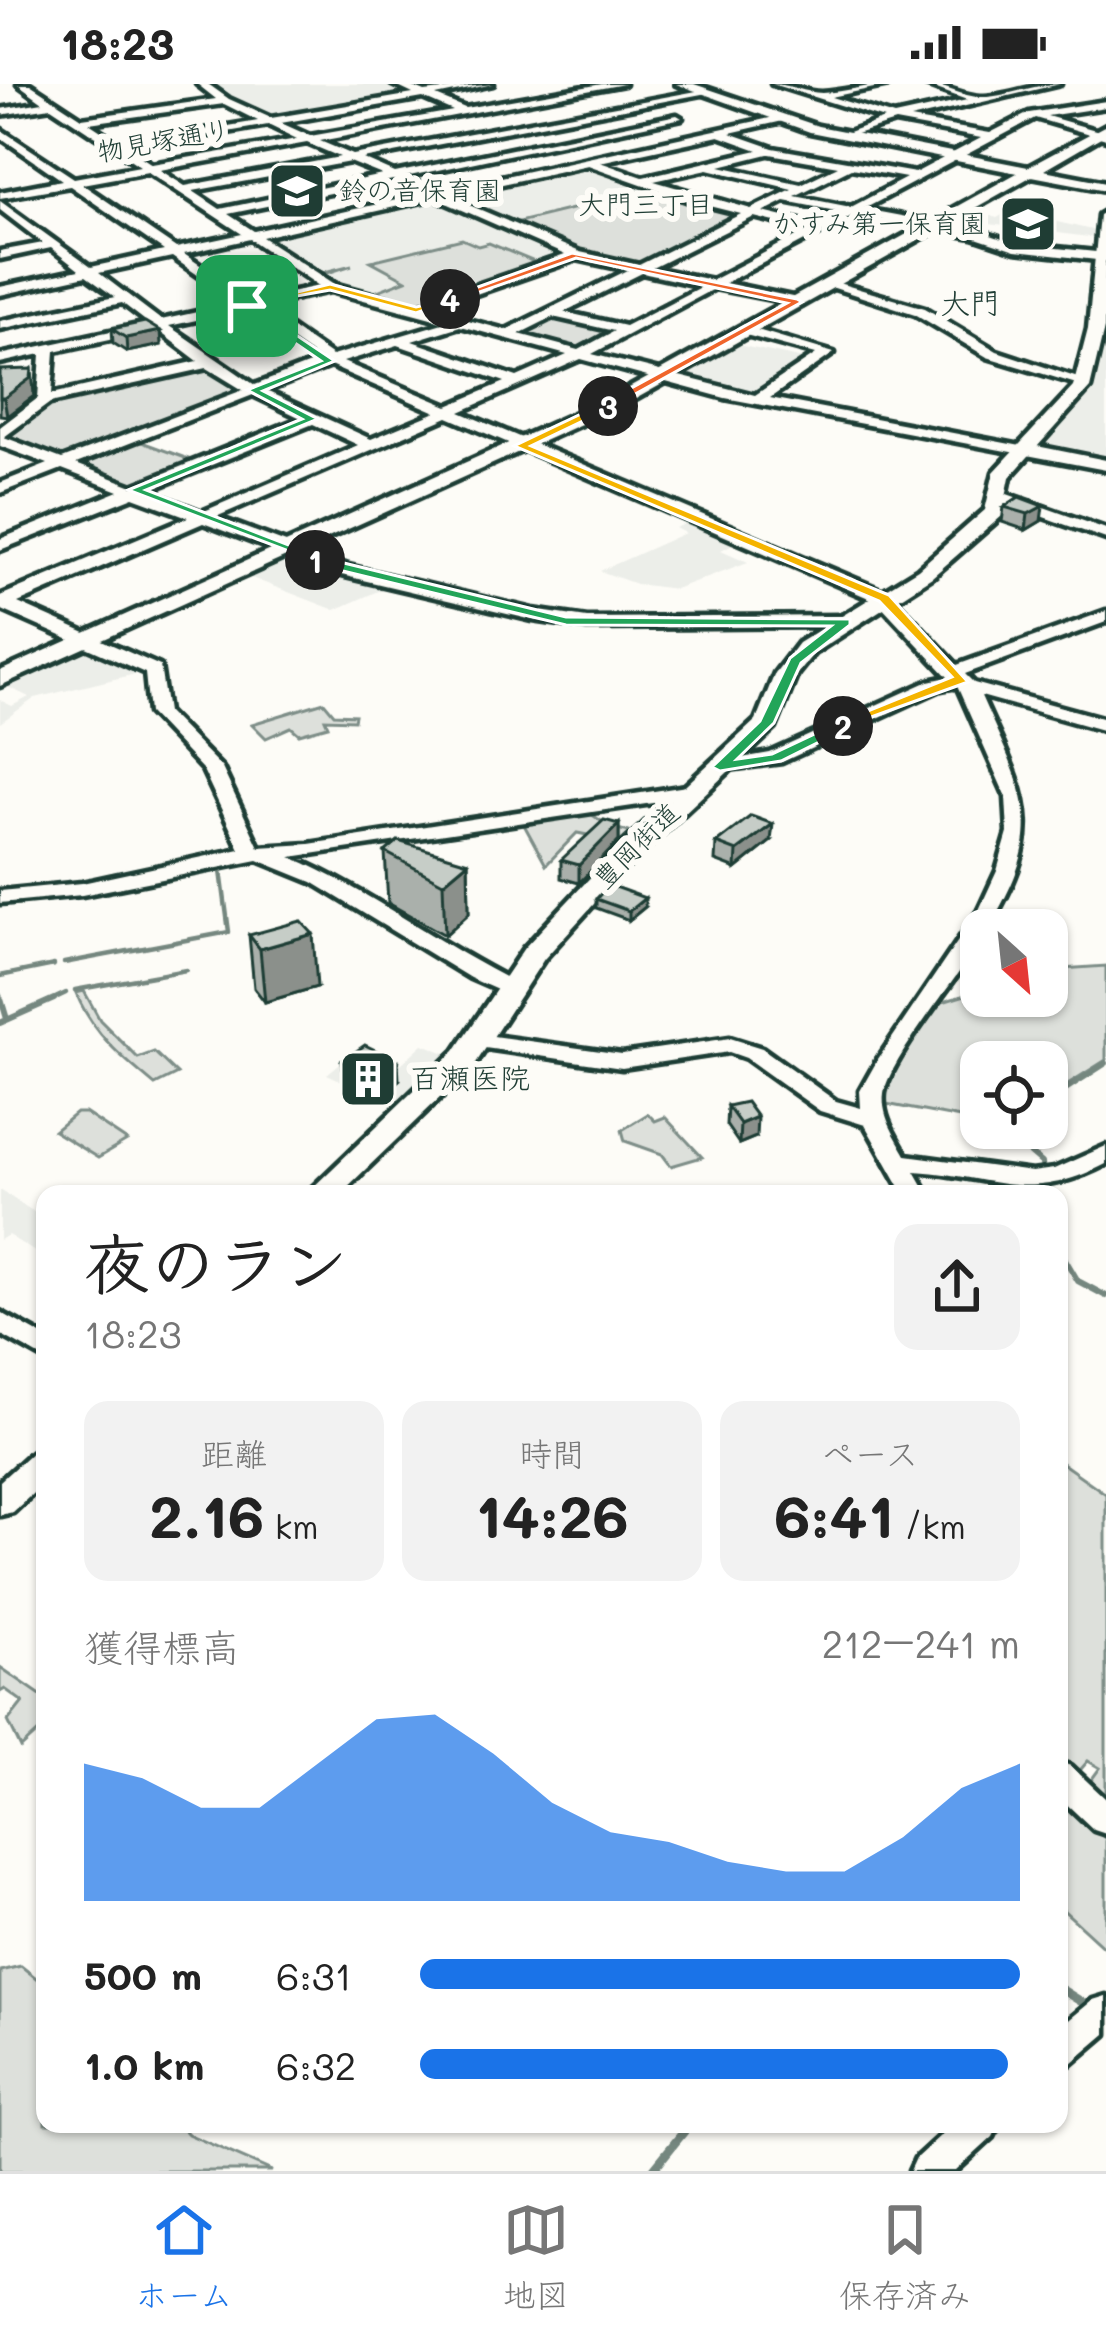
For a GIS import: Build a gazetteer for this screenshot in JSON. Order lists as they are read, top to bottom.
{
  "streets": {
    "main road": ["豊岡街道"],
    "street": ["物見塚通り"]
  },
  "districts": ["大門三丁目", "大門"],
  "places": {
    "school or university": ["鈴の音保育園", "かすみ第一保育園"],
    "building": ["百瀬医院"]
  },
  "north": "bottom right",
  "page": {
    "status": "18:23",
    "pins": [
      "4",
      "3",
      "1",
      "2"
    ],
    "heading": ["夜のラン", "18:23"],
    "stats": [
      ["距離", "2.16 km"],
      ["時間", "14:26"],
      ["ペース", "6:41 /km"]
    ],
    "chart": ["獲得標高", "212–241 m"],
    "list": [
      {
        "name": "500 m",
        "note": "6:31"
      },
      {
        "name": "1.0 km",
        "note": "6:32"
      }
    ],
    "tabs": ["ホーム", "地図", "保存済み"]
  }
}
